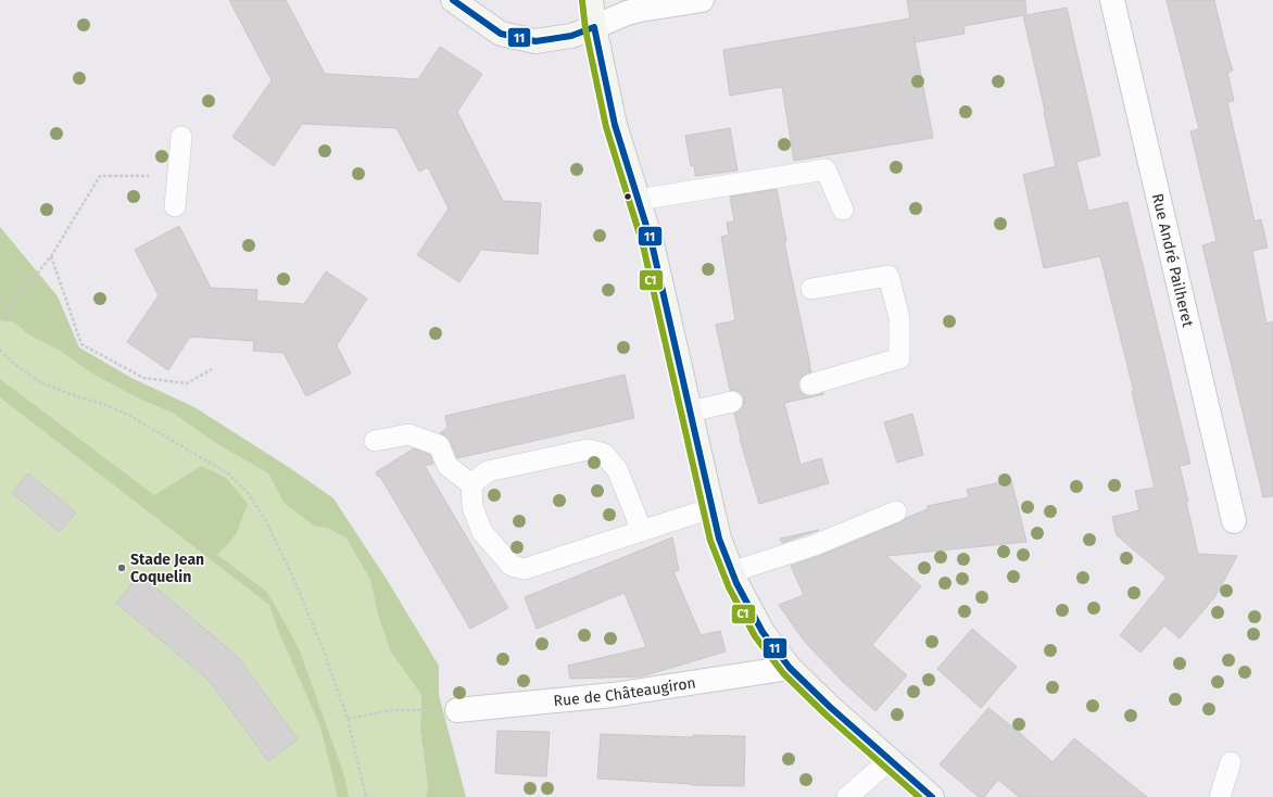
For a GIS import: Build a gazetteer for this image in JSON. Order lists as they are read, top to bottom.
{
  "streets": {
    "street": ["Rue André Pailheret", "Rue de Châteaugiron"]
  },
  "places": ["Stade Jean Coquelin"],
  "lines": ["transit line 11", "transit line C1"]
}
